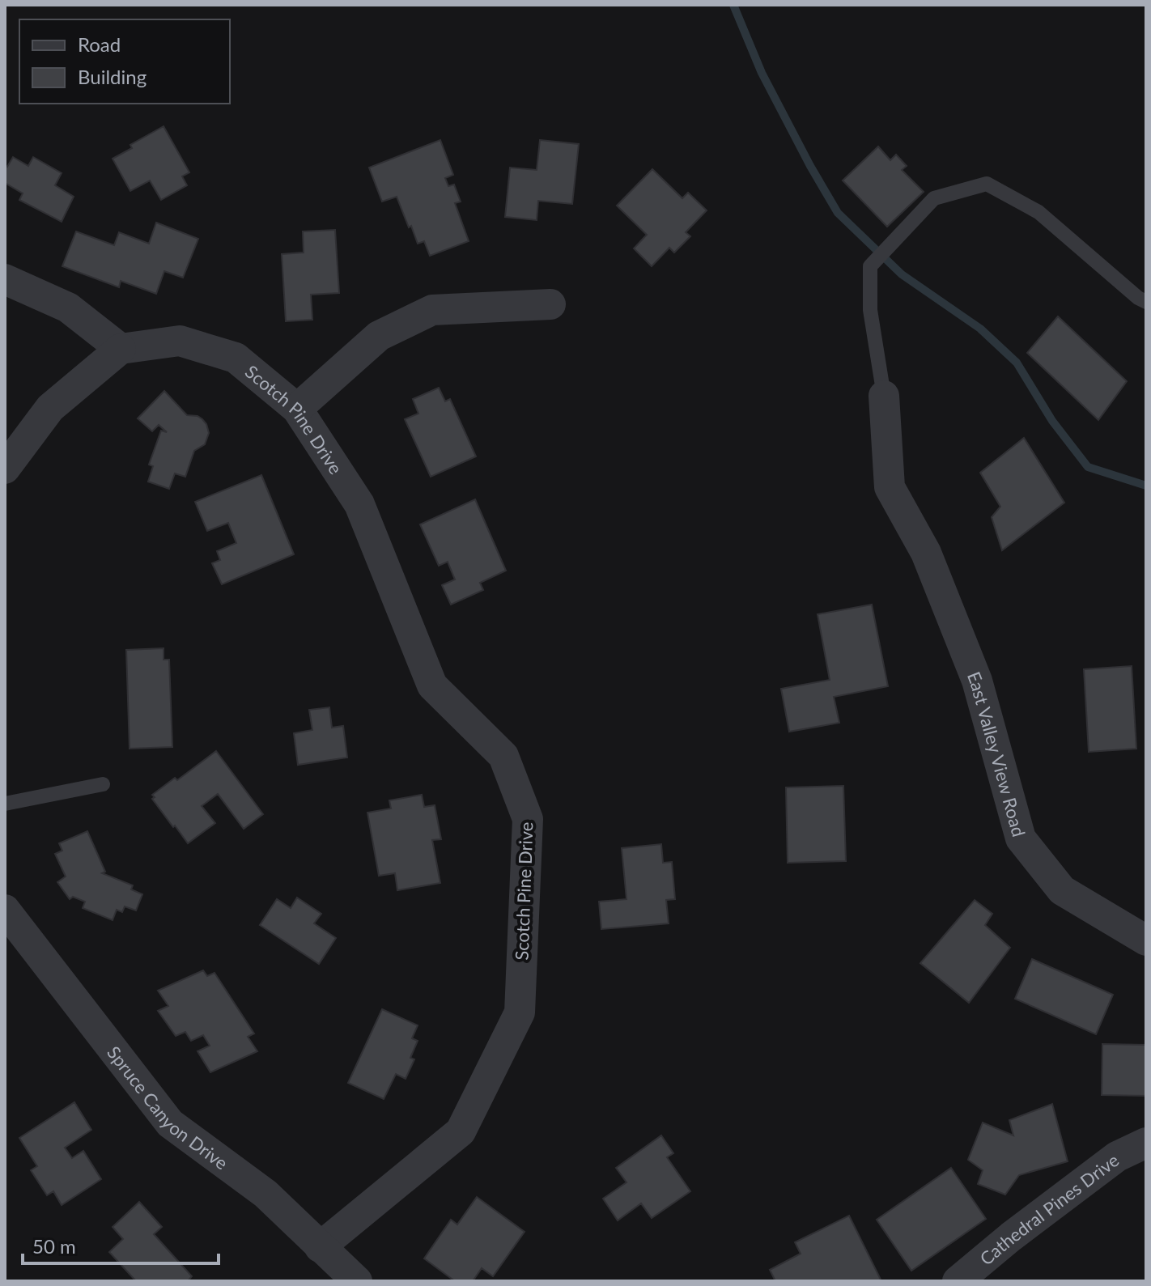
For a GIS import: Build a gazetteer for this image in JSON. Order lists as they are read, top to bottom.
{
  "streets": {
    "street": [
      "Scotch Pine Drive",
      "East Valley View Road",
      "Spruce Canyon Drive",
      "Cathedral Pines Drive"
    ]
  },
  "crossings": [
    ["Scotch Pine Drive", "Spruce Canyon Drive"]
  ],
  "legend": ["Road", "Building"],
  "scale_bar": "50 m"
}
